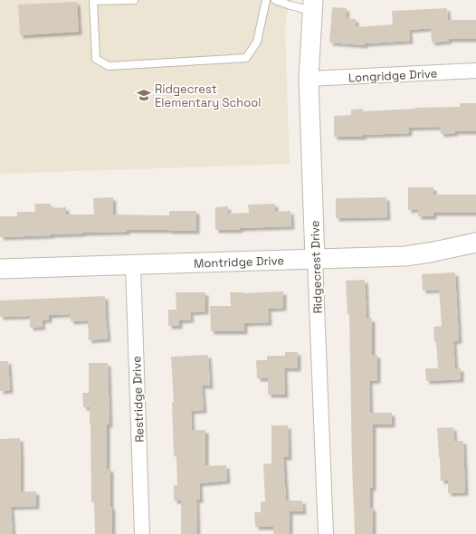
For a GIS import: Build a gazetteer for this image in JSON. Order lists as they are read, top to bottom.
{
  "streets": {
    "street": [
      "Longridge Drive",
      "Montridge Drive",
      "Ridgecrest Drive",
      "Restridge Drive"
    ]
  },
  "crossings": [
    ["Longridge Drive", "Ridgecrest Drive"],
    ["Montridge Drive", "Ridgecrest Drive"],
    ["Montridge Drive", "Restridge Drive"]
  ],
  "places": {
    "school or university": ["Ridgecrest Elementary School"]
  }
}
